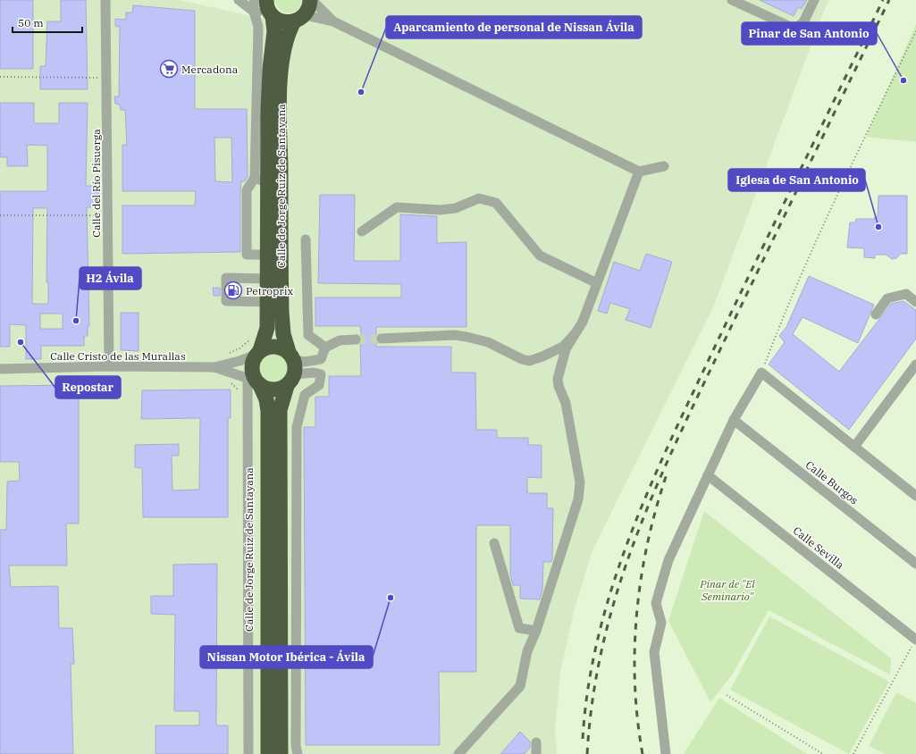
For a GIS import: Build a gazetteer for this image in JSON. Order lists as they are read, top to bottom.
{
  "streets": {
    "highway": ["Calle de Jorge Ruiz de Santayana"],
    "street": [
      "Calle del Río Pisuerga",
      "Calle Cristo de las Murallas",
      "Calle Burgos",
      "Calle Sevilla"
    ]
  },
  "crossings": [
    ["Calle del Río Pisuerga", "Calle Cristo de las Murallas"],
    ["Calle de Jorge Ruiz de Santayana", "Calle Cristo de las Murallas"]
  ],
  "parks": ["Pinar de \"El Seminario\""],
  "places": {
    "supermarket": ["Mercadona"],
    "other": [
      "Pinar de San Antonio",
      "Aparcamiento de personal de Nissan Ávila",
      "Iglesa de San Antonio",
      "H2 Ávila",
      "Repostar",
      "Nissan Motor Ibérica - Ávila"
    ],
    "fuel station": ["Petroprix"]
  },
  "scale_bar": "50 m"
}
